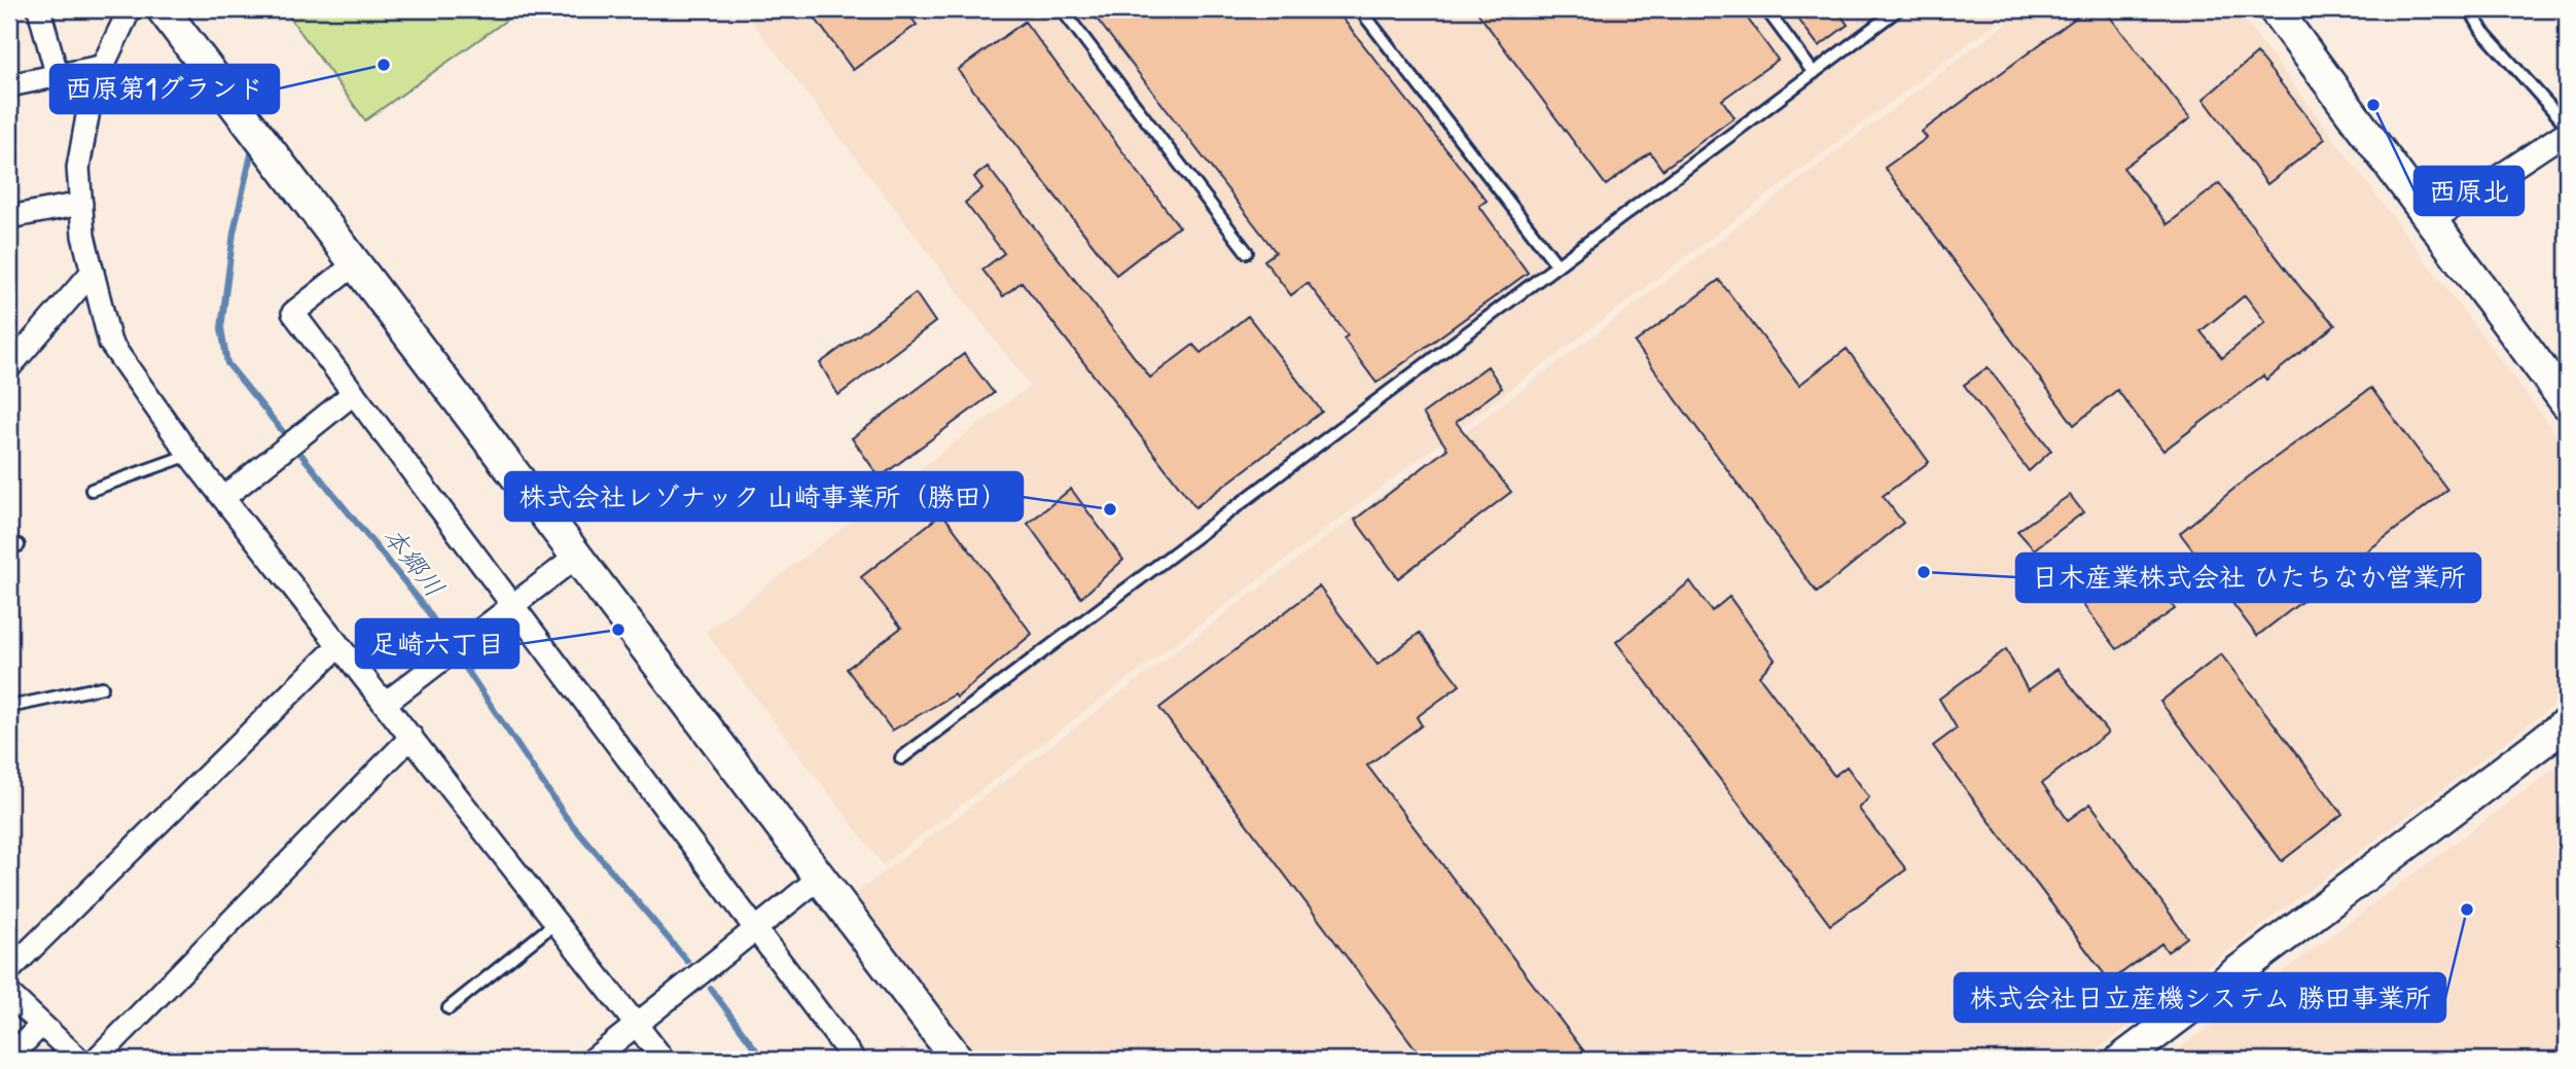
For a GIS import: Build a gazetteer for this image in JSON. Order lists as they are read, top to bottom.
{
  "water": ["本郷川"],
  "places": [
    "西原第1グランド",
    "西原北",
    "株式会社レゾナック 山崎事業所（勝田）",
    "日木産業株式会社 ひたちなか営業所",
    "足崎六丁目",
    "株式会社日立産機システム 勝田事業所"
  ]
}
